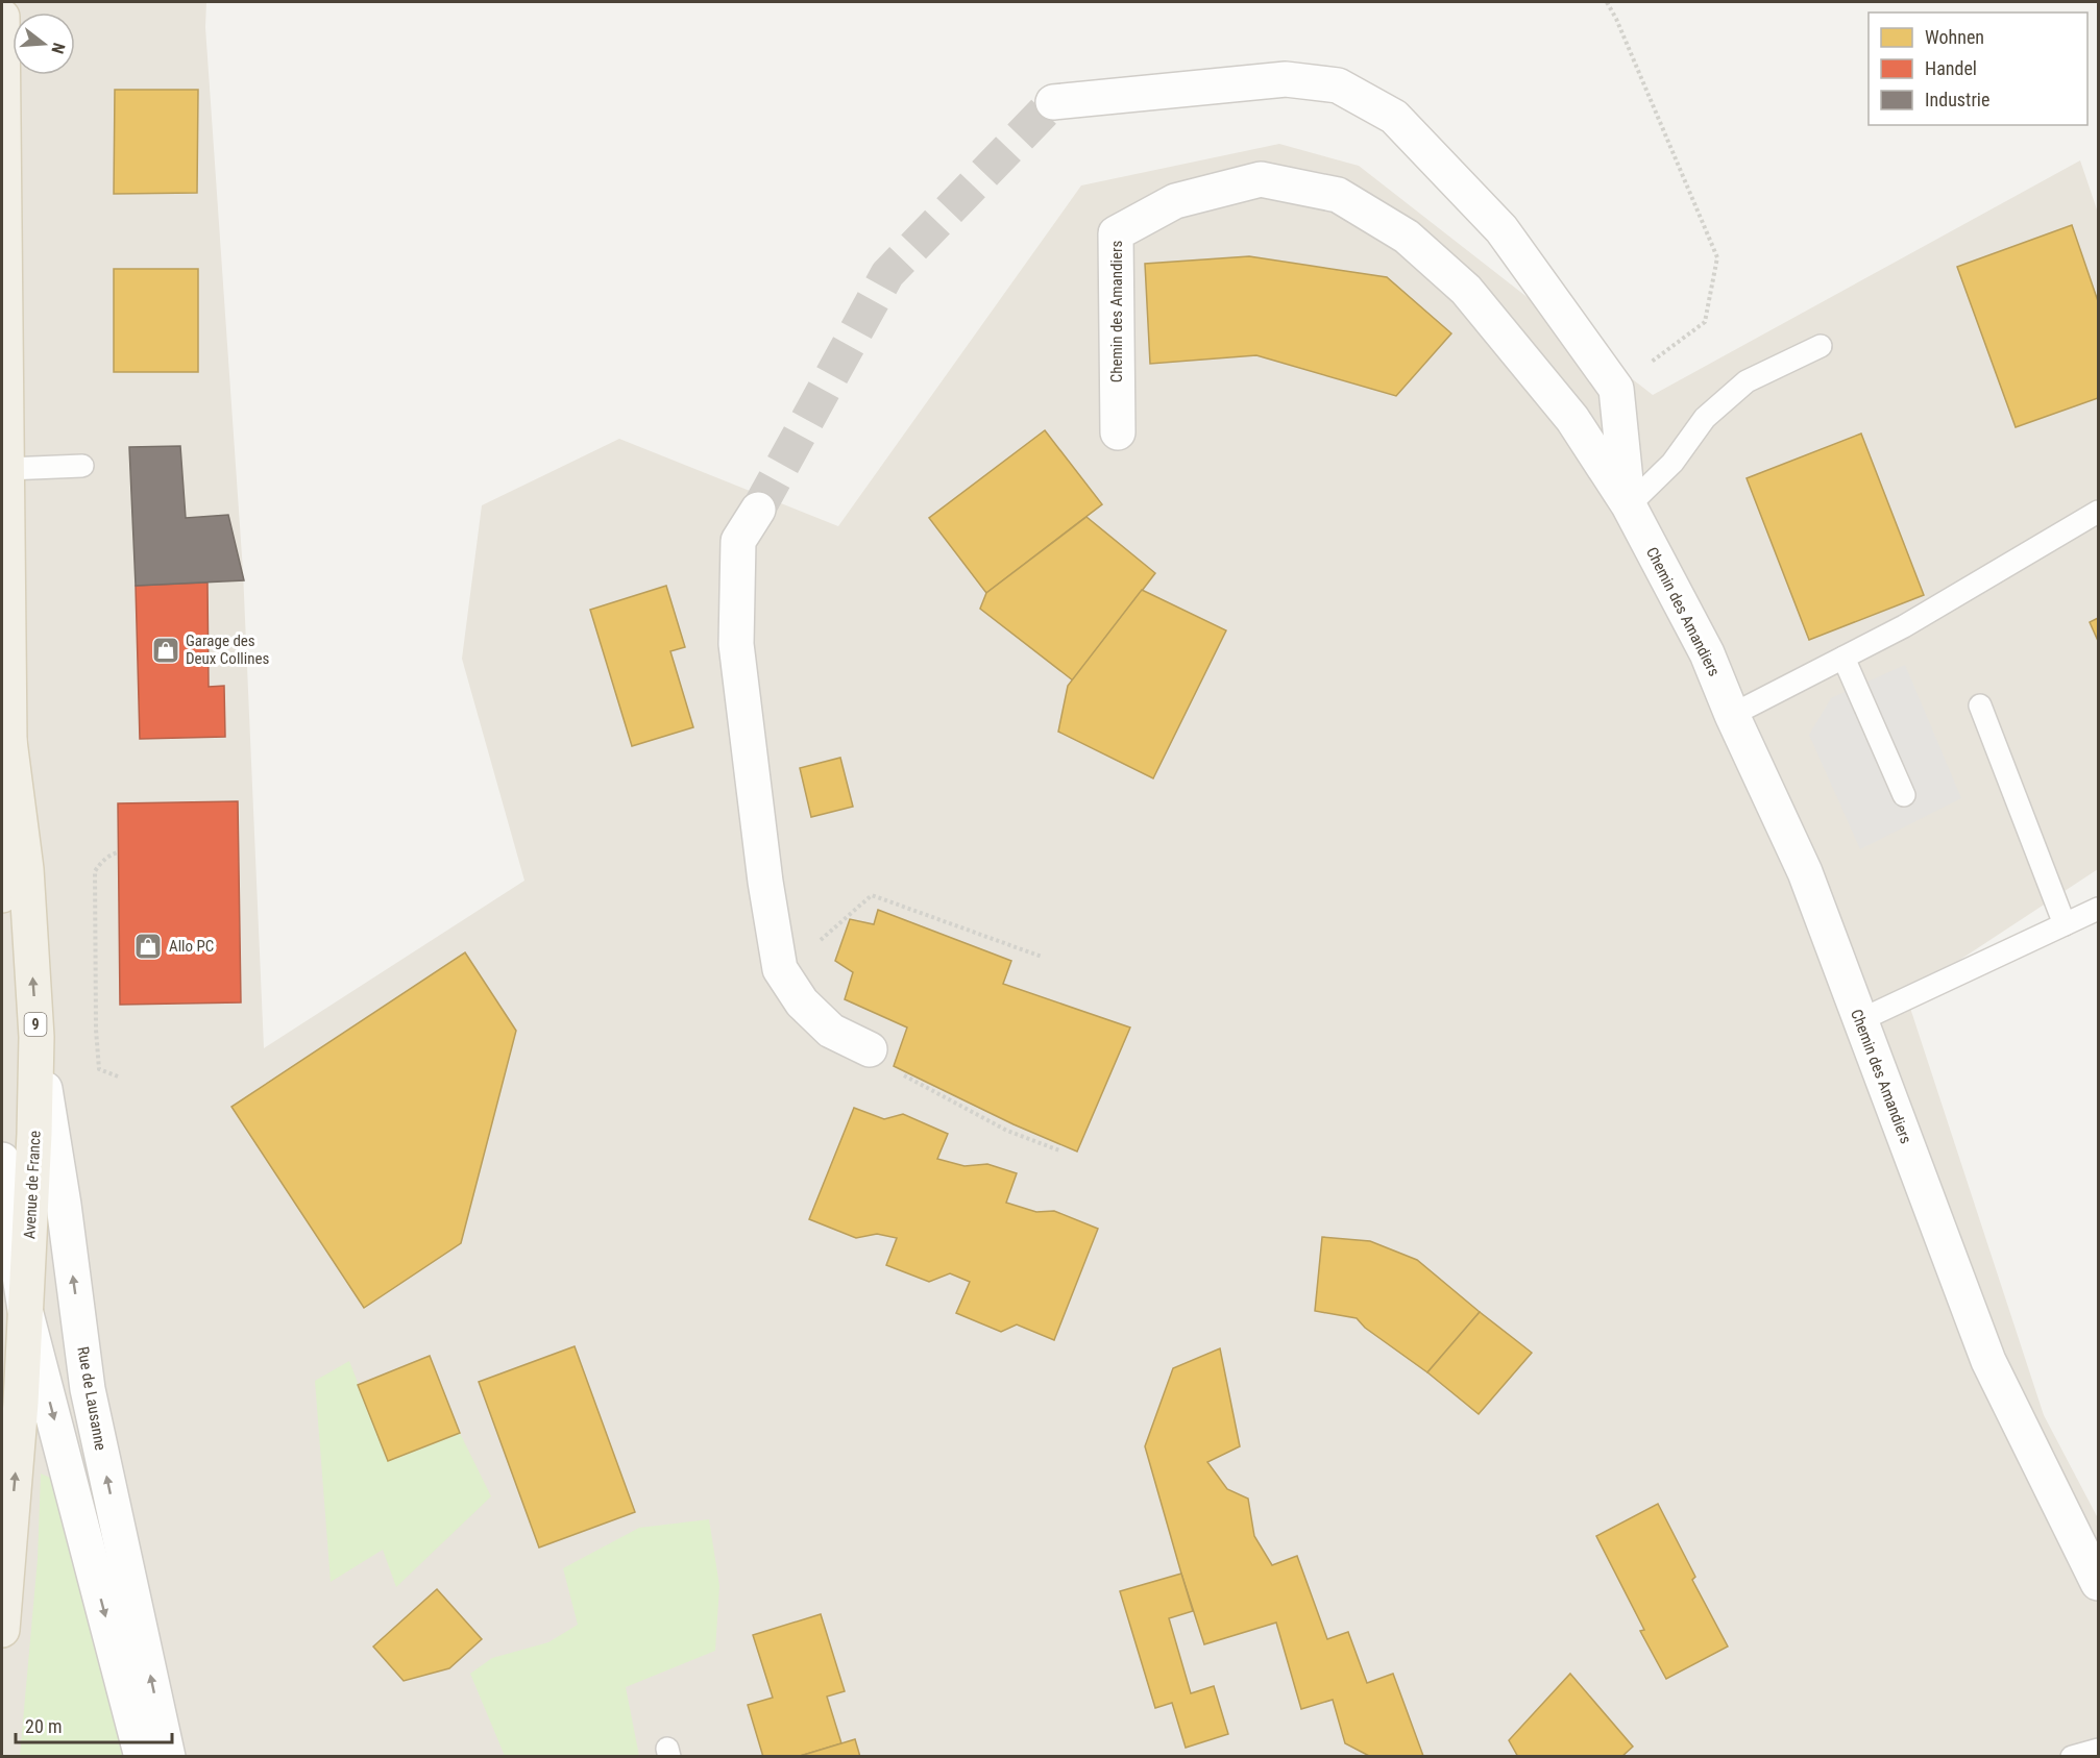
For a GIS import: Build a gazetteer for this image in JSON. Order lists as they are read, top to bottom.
{
  "streets": {
    "main road": ["9", "Avenue de France"],
    "street": ["Chemin des Amandiers", "Rue de Lausanne"]
  },
  "crossings": [
    ["9", "Avenue de France"],
    ["Avenue de France", "Rue de Lausanne"]
  ],
  "one_way": ["Avenue de France"],
  "places": {
    "shop": ["Garage des Deux Collines", "Allo PC"]
  },
  "legend": ["Wohnen", "Handel", "Industrie"],
  "scale_bar": "20 m",
  "north": "right"
}
